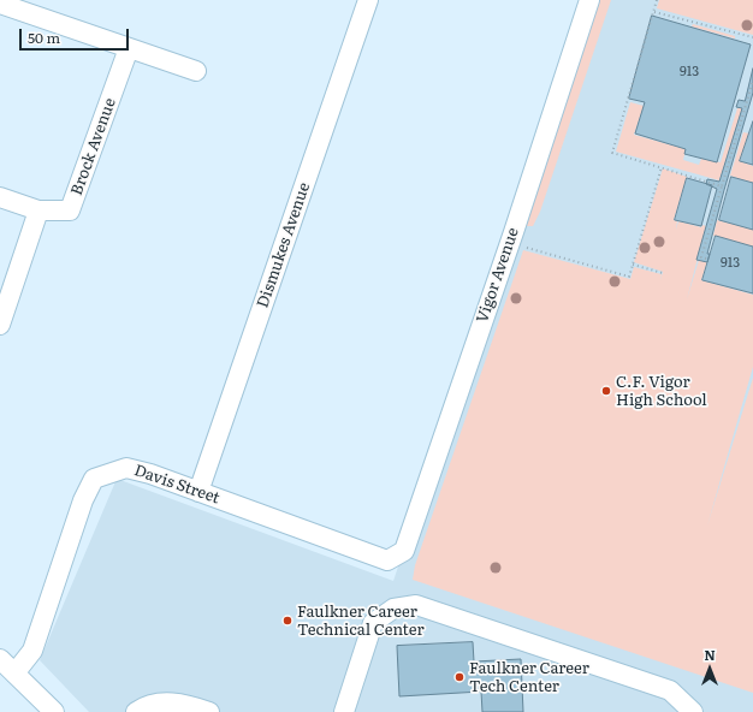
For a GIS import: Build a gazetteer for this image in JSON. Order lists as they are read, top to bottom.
{
  "streets": {
    "street": [
      "Brock Avenue",
      "Dismukes Avenue",
      "Vigor Avenue",
      "Davis Street"
    ]
  },
  "crossings": [
    ["Dismukes Avenue", "Davis Street"],
    ["Vigor Avenue", "Davis Street"]
  ],
  "places": ["C.F. Vigor High School", "Faulkner Career Technical Center", "Faulkner Career Tech Center"],
  "house_numbers": ["913", "913"],
  "scale_bar": "50 m",
  "north": "top"
}
